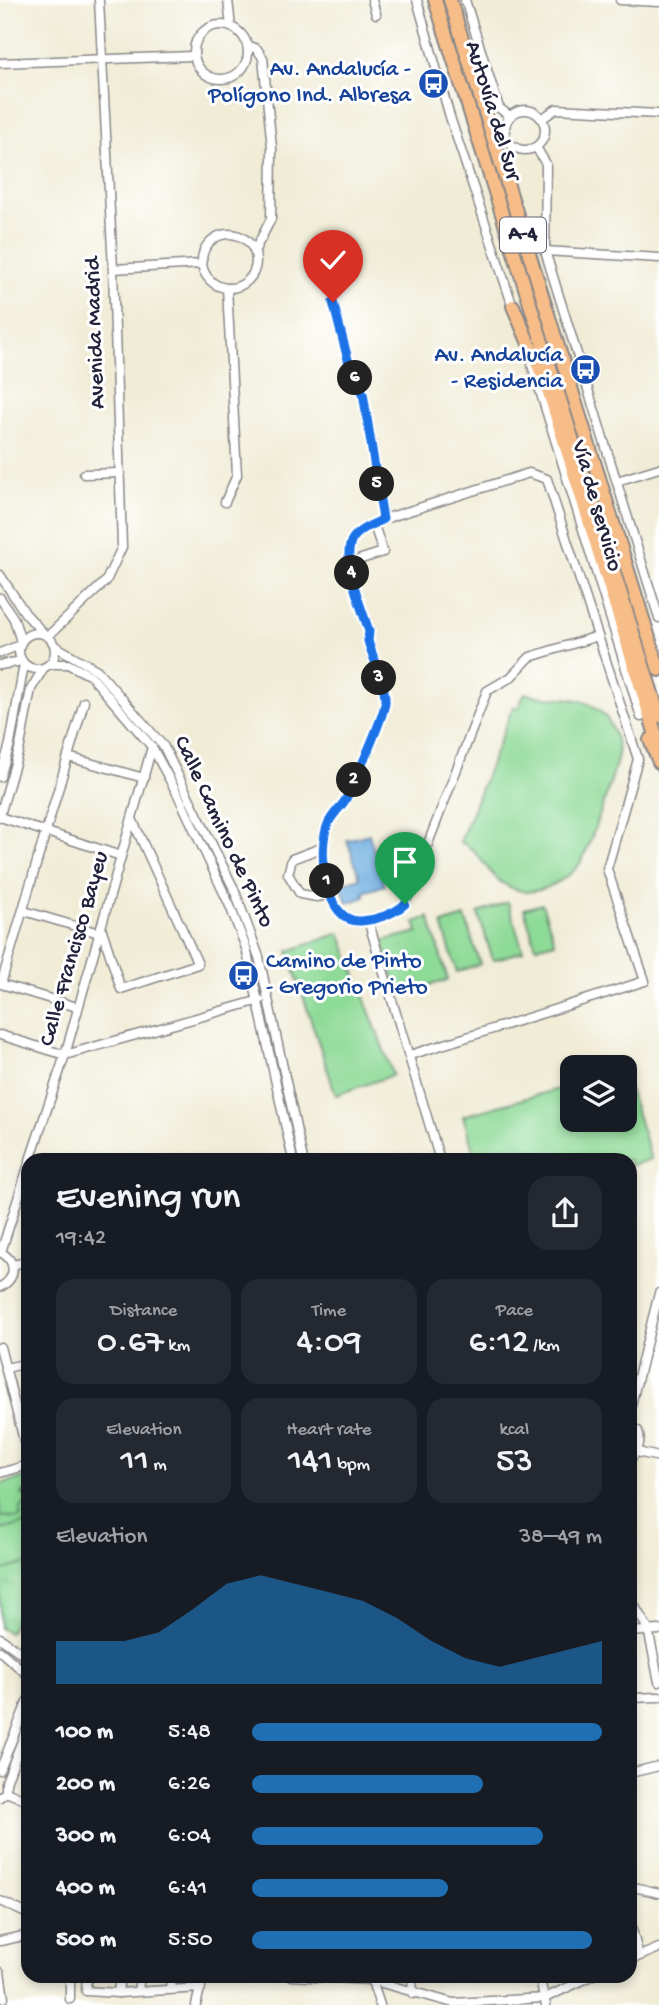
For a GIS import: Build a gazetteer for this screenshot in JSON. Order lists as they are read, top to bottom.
{
  "streets": {
    "highway": ["Autovía del Sur", "A-4"],
    "street": [
      "Avenida Madrid",
      "Vía de servicio",
      "Calle Camino de Pinto",
      "Calle Francisco Bayeu"
    ]
  },
  "crossings": [
    ["Avenida Madrid", "Calle Camino de Pinto"],
    ["Calle Camino de Pinto", "Calle Francisco Bayeu"]
  ],
  "places": {
    "bus stop": ["Av. Andalucía - Polígono Ind. Albresa", "Av. Andalucía - Residencia", "Camino de Pinto - Gregorio Prieto"]
  },
  "page": {
    "pins": [
      "6",
      "5",
      "4",
      "3",
      "2",
      "1"
    ],
    "heading": ["Evening run", "19:42"],
    "stats": [
      ["Distance", "0.67 km"],
      ["Time", "4:09"],
      ["Pace", "6:12 /km"],
      ["Elevation", "11 m"],
      ["Heart rate", "141 bpm"],
      ["kcal", "53"]
    ],
    "chart": ["Elevation", "38–49 m"],
    "list": [
      {
        "name": "100 m",
        "note": "5:48"
      },
      {
        "name": "200 m",
        "note": "6:26"
      },
      {
        "name": "300 m",
        "note": "6:04"
      },
      {
        "name": "400 m",
        "note": "6:41"
      },
      {
        "name": "500 m",
        "note": "5:50"
      }
    ]
  }
}
